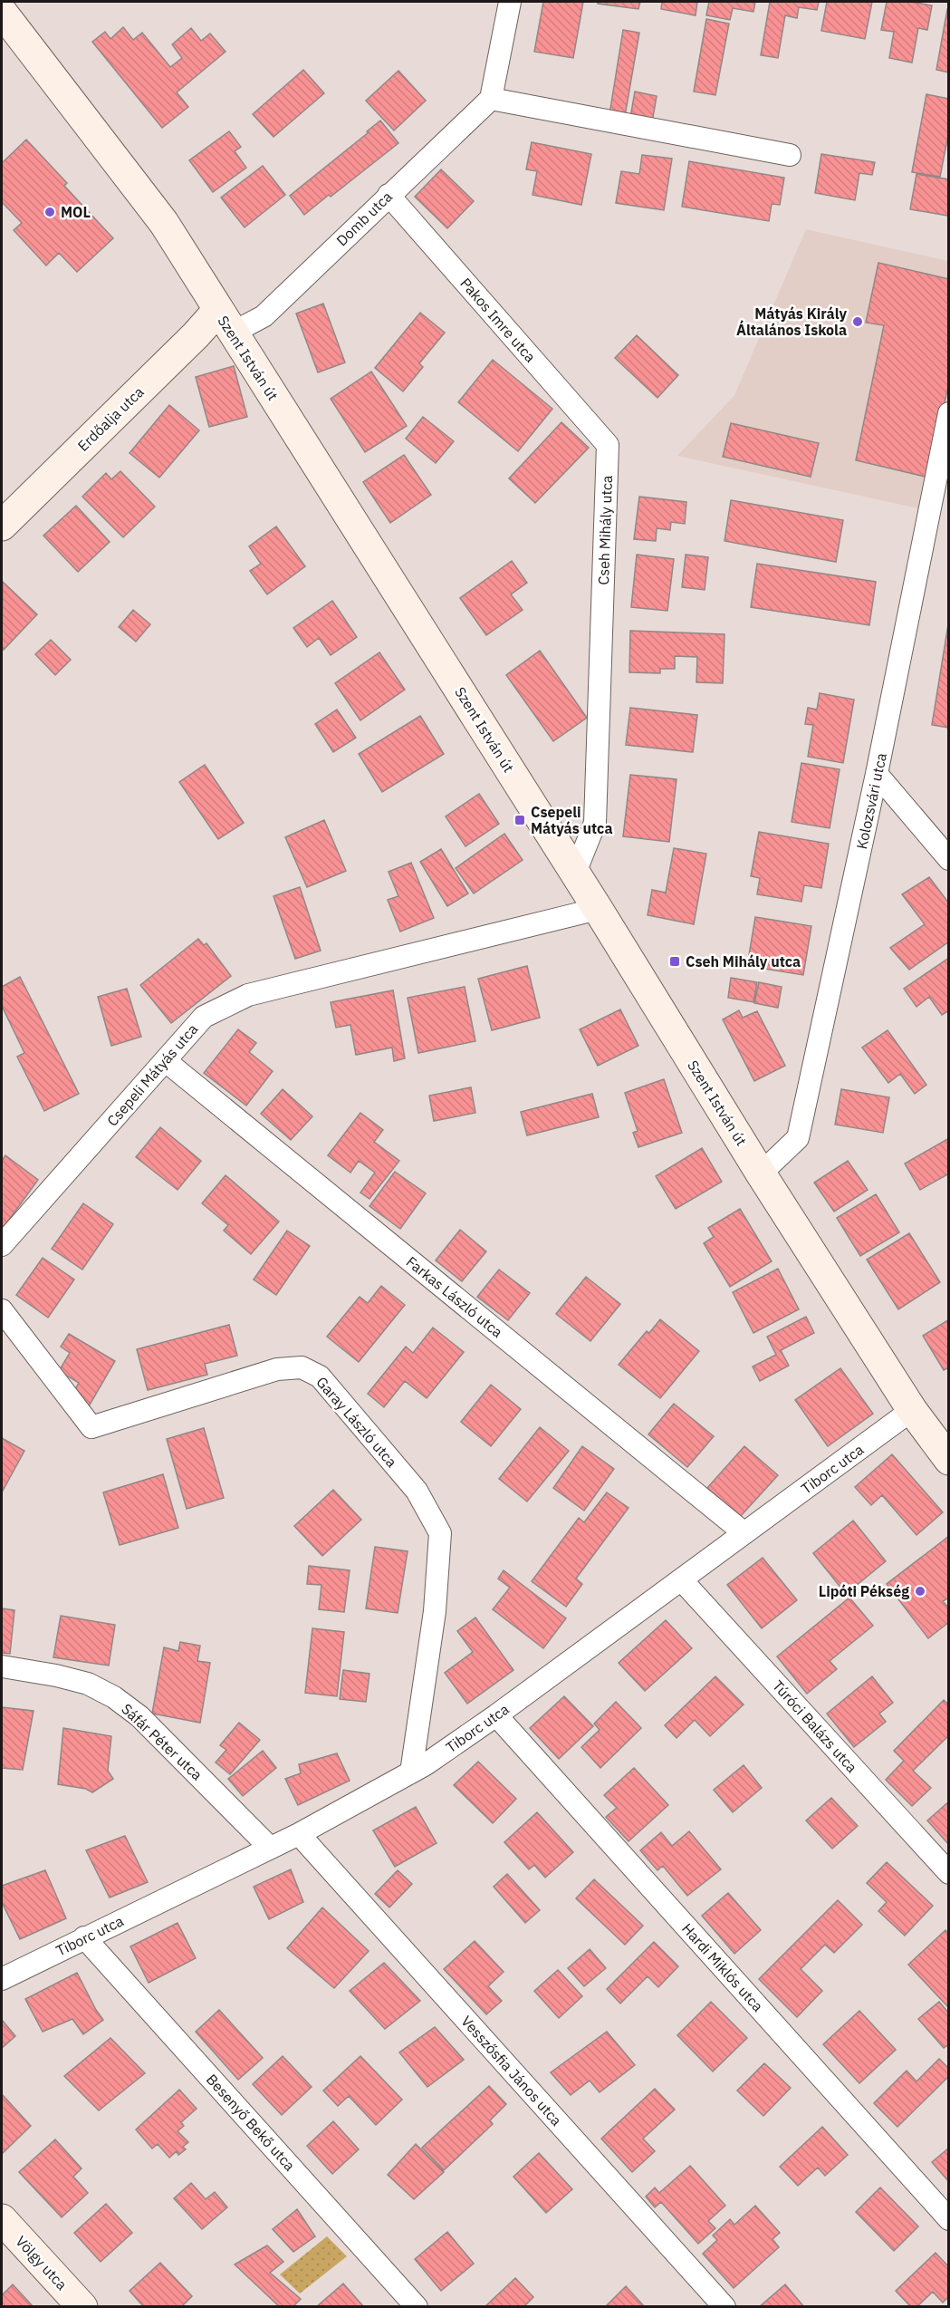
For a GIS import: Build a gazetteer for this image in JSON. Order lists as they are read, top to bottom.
{
  "streets": {
    "street": [
      "Domb utca",
      "Pakos Imre utca",
      "Szent István út",
      "Erdőalja utca",
      "Cseh Mihály utca",
      "Kolozsvári utca",
      "Csepeli Mátyás utca",
      "Farkas László utca",
      "Garay László utca",
      "Tiborc utca",
      "Túróci Balázs utca",
      "Sáfár Péter utca",
      "Hardi Miklós utca",
      "Vesszősfia János utca",
      "Besenyő Bekő utca",
      "Völgy utca"
    ]
  },
  "crossings": [
    ["Domb utca", "Pakos Imre utca"],
    ["Domb utca", "Szent István út"],
    ["Domb utca", "Erdőalja utca"],
    ["Pakos Imre utca", "Cseh Mihály utca"],
    ["Szent István út", "Erdőalja utca"],
    ["Szent István út", "Cseh Mihály utca"],
    ["Szent István út", "Kolozsvári utca"],
    ["Szent István út", "Csepeli Mátyás utca"],
    ["Szent István út", "Tiborc utca"],
    ["Csepeli Mátyás utca", "Farkas László utca"],
    ["Farkas László utca", "Tiborc utca"],
    ["Garay László utca", "Tiborc utca"],
    ["Tiborc utca", "Túróci Balázs utca"],
    ["Tiborc utca", "Sáfár Péter utca"],
    ["Tiborc utca", "Hardi Miklós utca"],
    ["Tiborc utca", "Vesszősfia János utca"],
    ["Tiborc utca", "Besenyő Bekő utca"]
  ],
  "places": {
    "other": ["MOL", "Mátyás Király Általános Iskola", "Lipóti Pékség"],
    "transit": ["Csepeli Mátyás utca", "Cseh Mihály utca"]
  }
}
